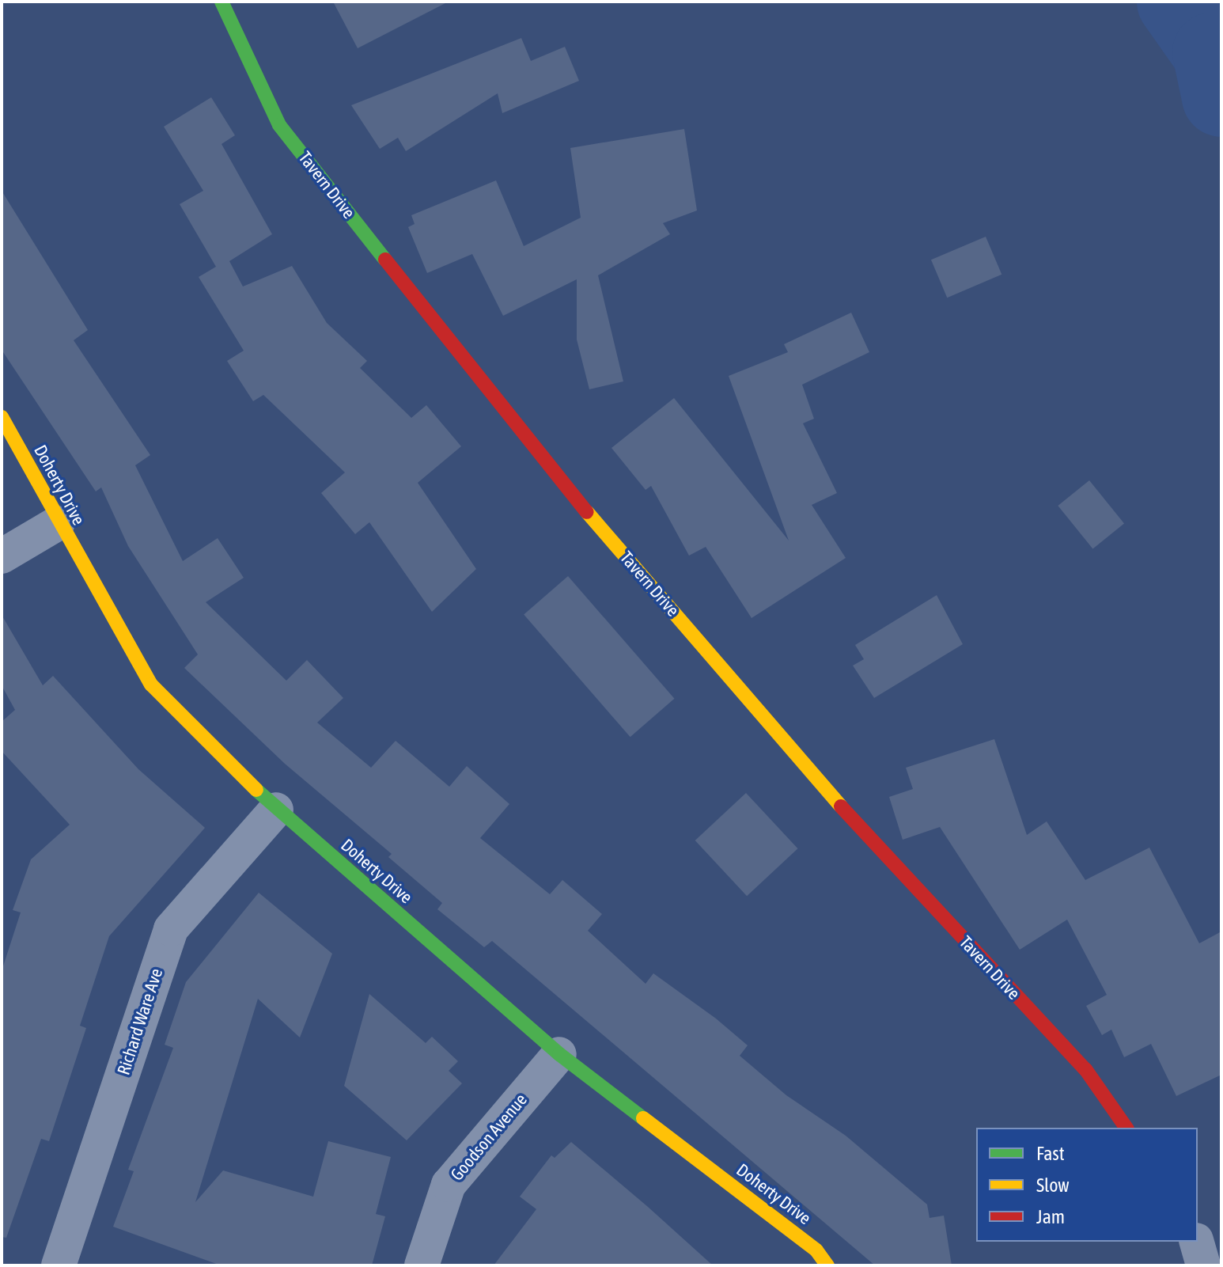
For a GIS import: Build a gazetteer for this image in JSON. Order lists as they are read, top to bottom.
{
  "streets": {
    "street": [
      "Tavern Drive",
      "Doherty Drive",
      "Richard Ware Ave",
      "Goodson Avenue"
    ]
  },
  "crossings": [
    ["Doherty Drive", "Richard Ware Ave"],
    ["Doherty Drive", "Goodson Avenue"]
  ],
  "legend": ["Fast", "Slow", "Jam"]
}
